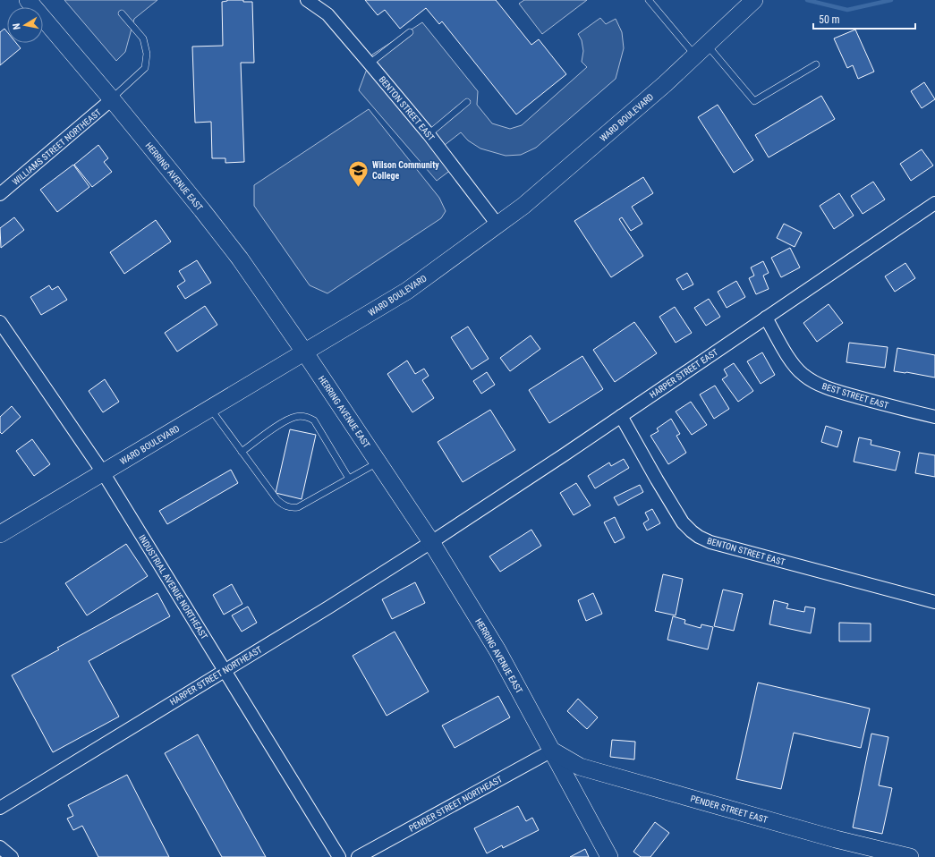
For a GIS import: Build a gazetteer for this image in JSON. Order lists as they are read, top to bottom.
{
  "streets": {
    "main road": ["WARD BOULEVARD", "HERRING AVENUE EAST", "PENDER STREET EAST"],
    "street": [
      "BENTON STREET EAST",
      "WILLIAMS STREET NORTHEAST",
      "HARPER STREET EAST",
      "BEST STREET EAST",
      "INDUSTRIAL AVENUE NORTHEAST",
      "HARPER STREET NORTHEAST",
      "PENDER STREET NORTHEAST"
    ]
  },
  "crossings": [
    ["BENTON STREET EAST", "WARD BOULEVARD"],
    ["BENTON STREET EAST", "HARPER STREET EAST"],
    ["WARD BOULEVARD", "HERRING AVENUE EAST"],
    ["WARD BOULEVARD", "INDUSTRIAL AVENUE NORTHEAST"],
    ["WILLIAMS STREET NORTHEAST", "HERRING AVENUE EAST"],
    ["HERRING AVENUE EAST", "HARPER STREET EAST"],
    ["HERRING AVENUE EAST", "HARPER STREET NORTHEAST"],
    ["HERRING AVENUE EAST", "PENDER STREET NORTHEAST"],
    ["HERRING AVENUE EAST", "PENDER STREET EAST"],
    ["HARPER STREET EAST", "BEST STREET EAST"],
    ["HARPER STREET EAST", "HARPER STREET NORTHEAST"],
    ["INDUSTRIAL AVENUE NORTHEAST", "HARPER STREET NORTHEAST"],
    ["PENDER STREET NORTHEAST", "PENDER STREET EAST"]
  ],
  "places": {
    "school or university": ["Wilson Community College"]
  },
  "scale_bar": "50 m",
  "north": "left"
}
